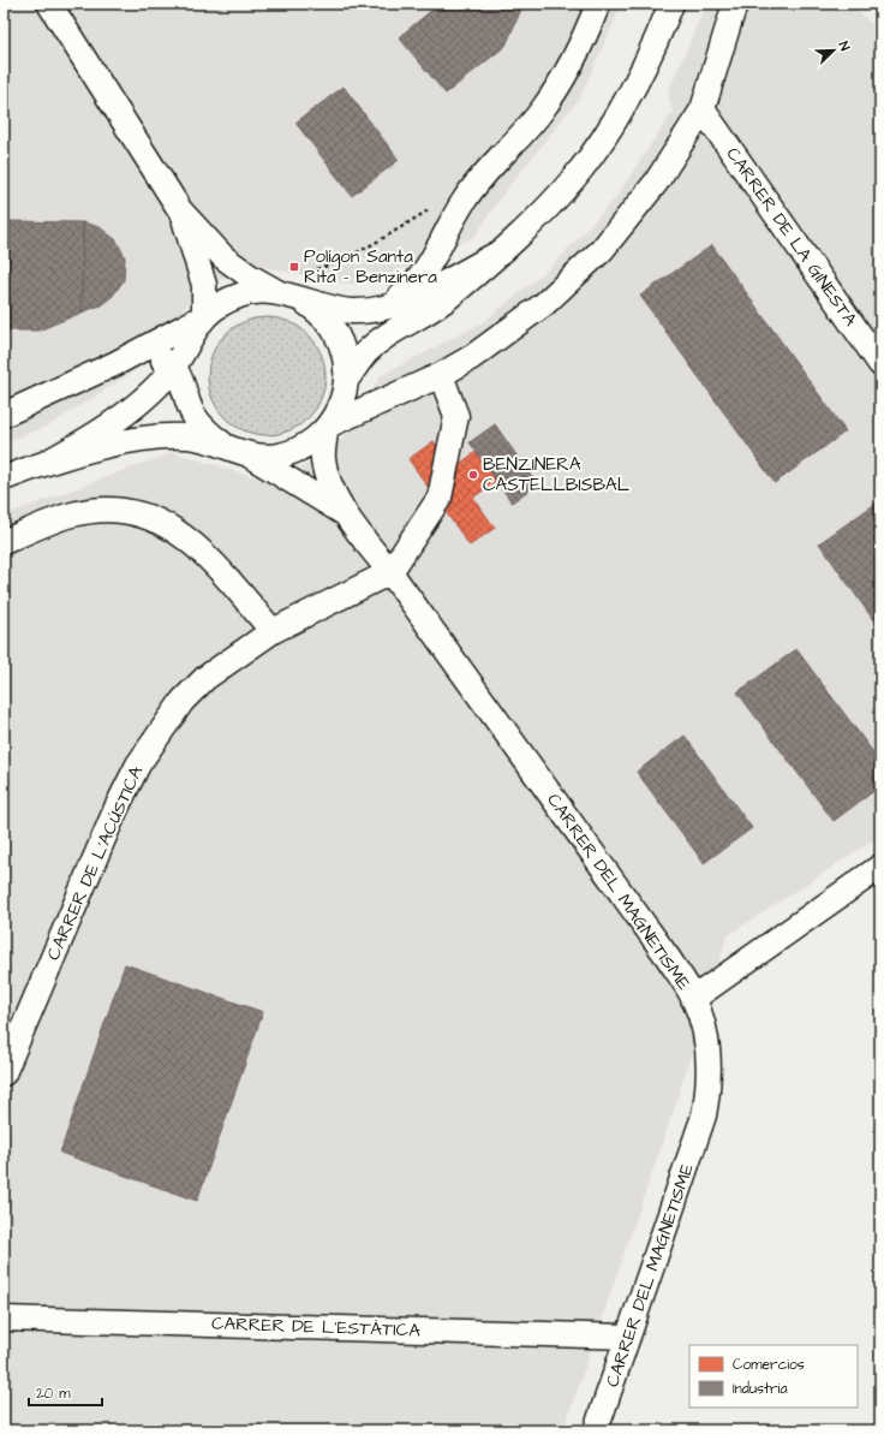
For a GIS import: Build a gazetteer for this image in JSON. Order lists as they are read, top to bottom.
{
  "streets": {
    "street": [
      "CARRER DE LA GINESTA",
      "CARRER DE L'ACÚSTICA",
      "CARRER DEL MAGNETISME",
      "CARRER DE L'ESTÀTICA"
    ]
  },
  "crossings": [
    ["CARRER DE L'ACÚSTICA", "CARRER DEL MAGNETISME"],
    ["CARRER DEL MAGNETISME", "CARRER DE L'ESTÀTICA"]
  ],
  "places": {
    "transit": ["Polígon Santa Rita - Benzinera"],
    "other": ["BENZINERA CASTELLBISBAL"]
  },
  "legend": ["Comercios", "Industria"],
  "scale_bar": "20 m",
  "north": "top right"
}
